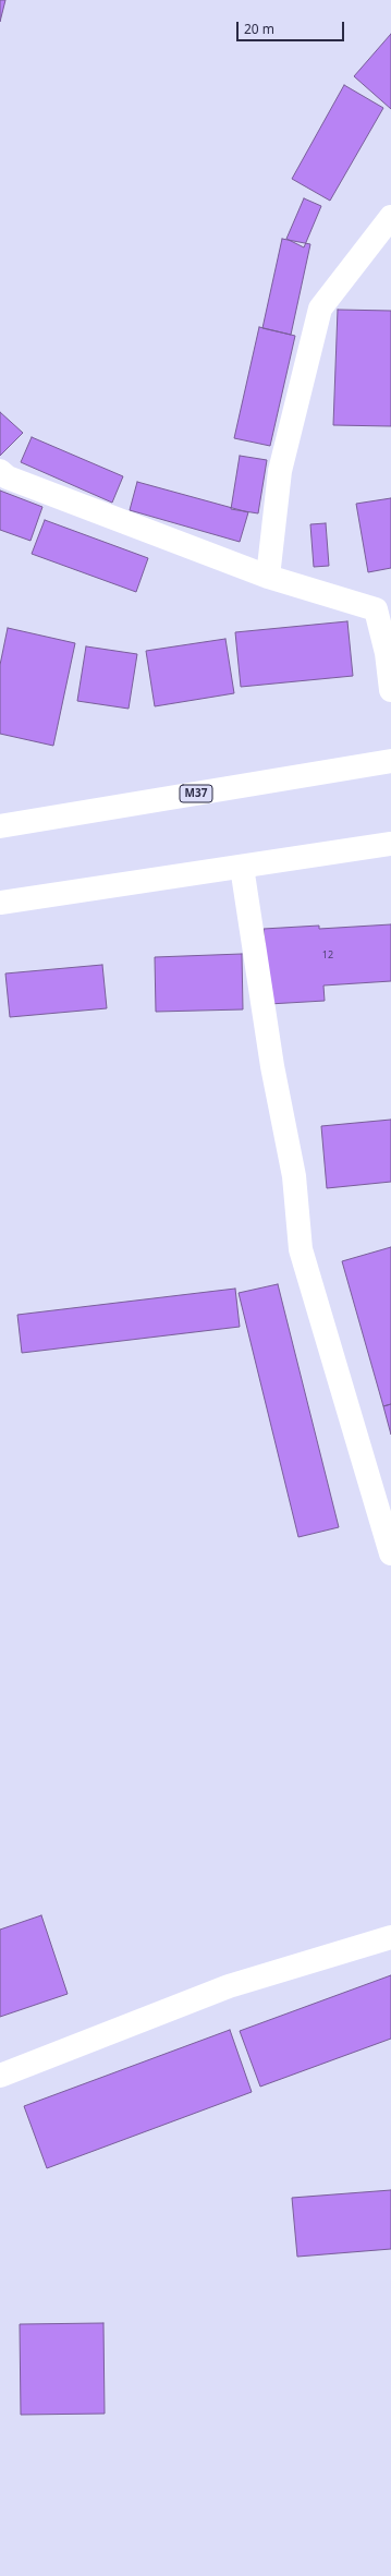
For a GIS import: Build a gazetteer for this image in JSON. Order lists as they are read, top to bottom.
{
  "streets": {
    "main road": ["M37"]
  },
  "house_numbers": ["12"],
  "scale_bar": "20 m"
}
